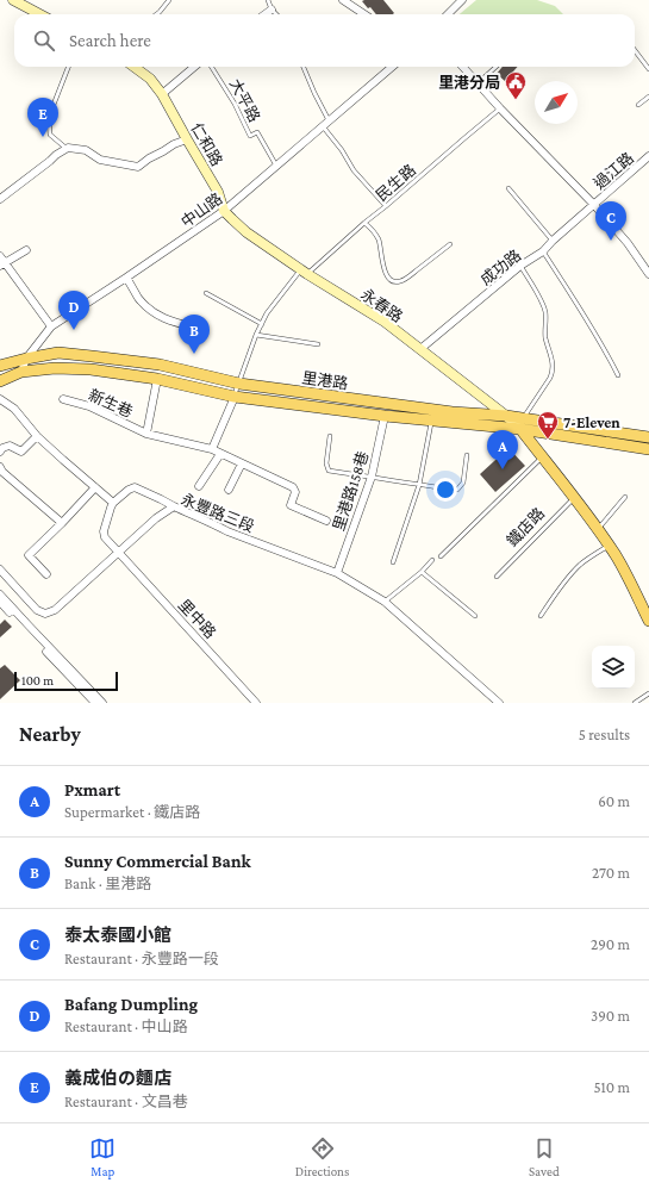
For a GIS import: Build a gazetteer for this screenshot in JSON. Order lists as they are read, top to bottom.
{
  "streets": {
    "main road": ["里港路"],
    "street": [
      "仁和路",
      "過江路",
      "中山路",
      "成功路",
      "永春路",
      "新生巷",
      "里港路158巷",
      "永豐路三段",
      "里中路"
    ],
    "lane": ["大平路", "民生路", "鐵店路"]
  },
  "crossings": [
    ["大平路", "中山路"],
    ["仁和路", "中山路"],
    ["仁和路", "永春路"],
    ["過江路", "成功路"],
    ["民生路", "永春路"],
    ["民生路", "里港路"],
    ["中山路", "永春路"],
    ["中山路", "里港路"],
    ["成功路", "永春路"],
    ["永春路", "里港路"],
    ["里港路", "里港路158巷"],
    ["里港路158巷", "永豐路三段"],
    ["永豐路三段", "里中路"]
  ],
  "places": {
    "public building": ["里港分局"],
    "supermarket": ["7-Eleven"]
  },
  "scale_bar": "100 m",
  "north": "top right",
  "page": {
    "search": "Search here",
    "pins": [
      "E",
      "C",
      "D",
      "B",
      "A"
    ],
    "scale": "100 m",
    "heading": ["Nearby", "5 results"],
    "list": [
      {
        "mark": "A",
        "name": "Pxmart",
        "note": "Supermarket · 鐵店路",
        "value": "60 m"
      },
      {
        "mark": "B",
        "name": "Sunny Commercial Bank",
        "note": "Bank · 里港路",
        "value": "270 m"
      },
      {
        "mark": "C",
        "name": "泰太泰國小館",
        "note": "Restaurant · 永豐路一段",
        "value": "290 m"
      },
      {
        "mark": "D",
        "name": "Bafang Dumpling",
        "note": "Restaurant · 中山路",
        "value": "390 m"
      },
      {
        "mark": "E",
        "name": "義成伯の麵店",
        "note": "Restaurant · 文昌巷",
        "value": "510 m"
      }
    ],
    "nav": ["Map", "Directions", "Saved"]
  }
}
